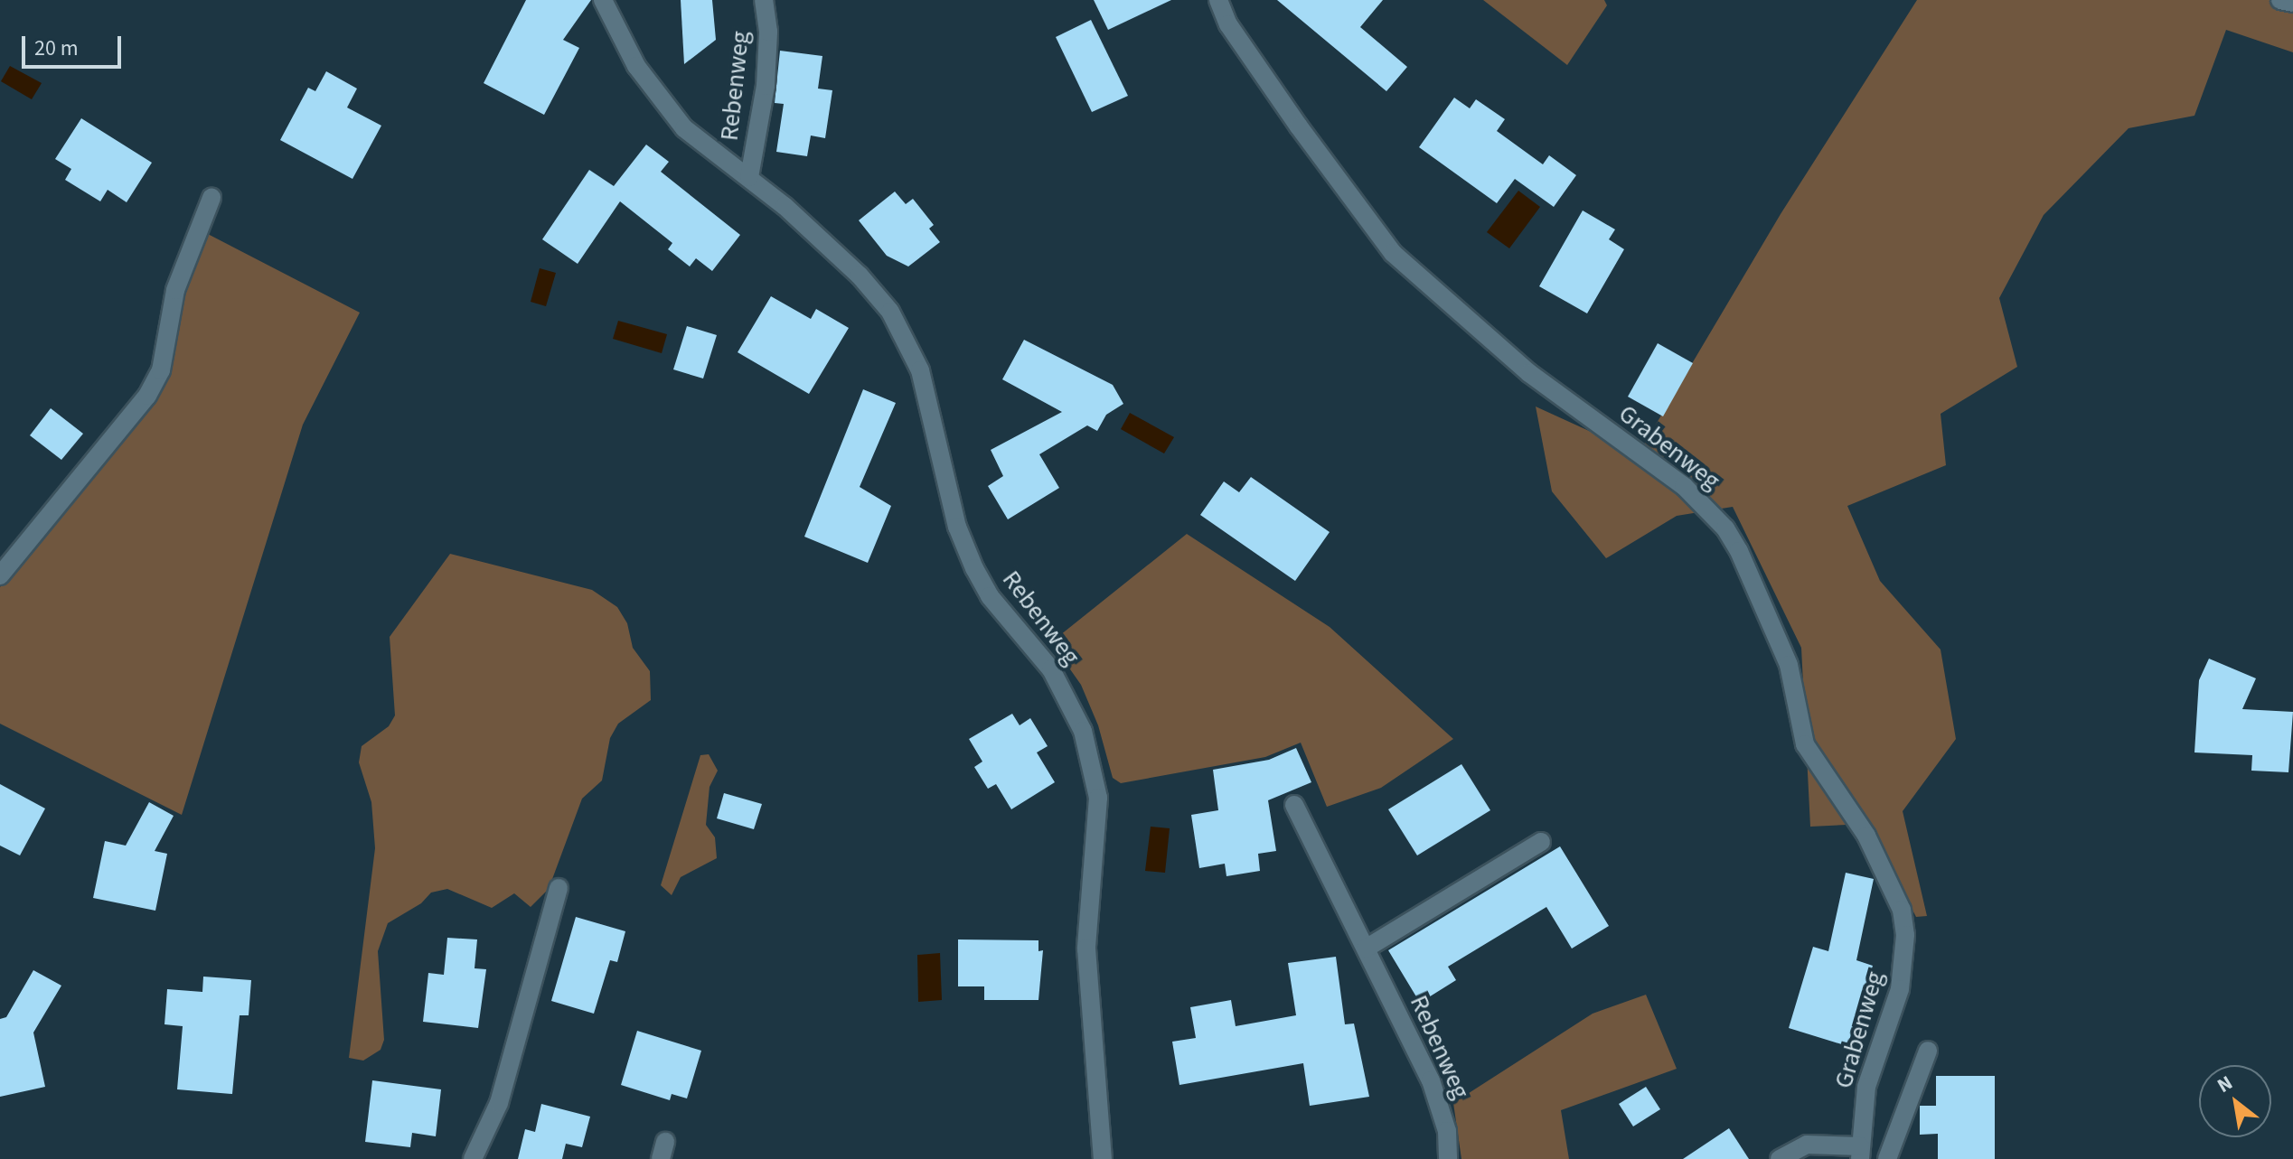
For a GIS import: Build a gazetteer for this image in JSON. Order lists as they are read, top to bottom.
{
  "streets": {
    "street": ["Rebenweg", "Grabenweg"]
  },
  "scale_bar": "20 m",
  "north": "top left"
}
